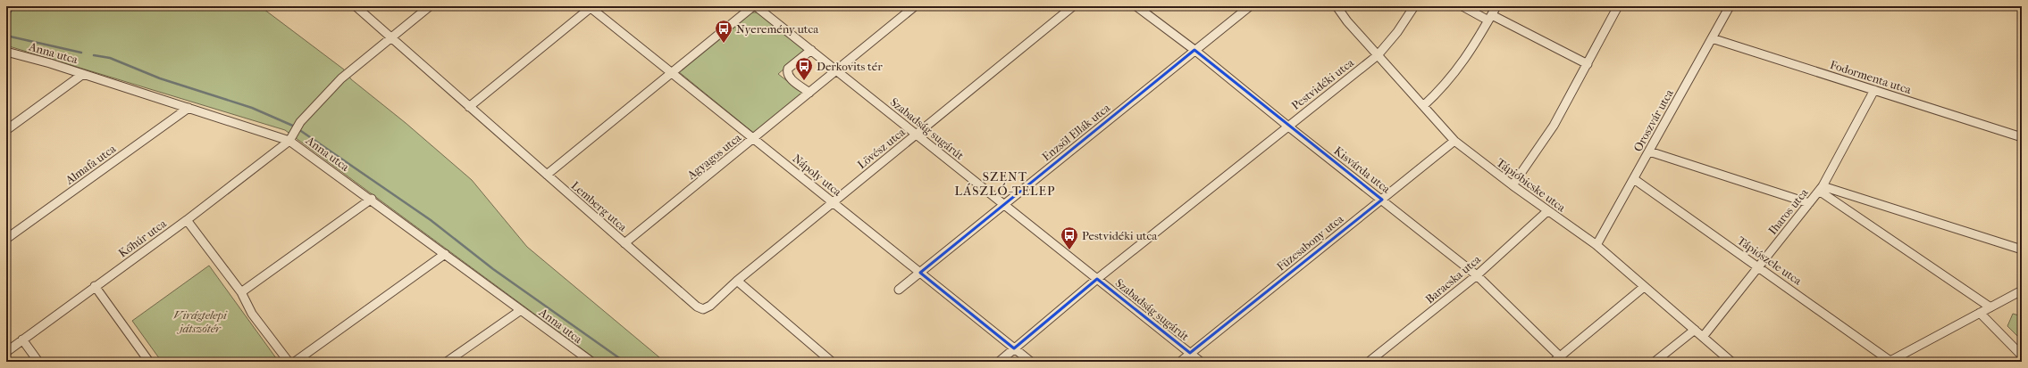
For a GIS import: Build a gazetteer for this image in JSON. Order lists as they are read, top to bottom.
{
  "streets": {
    "street": [
      "Anna utca",
      "Fodormenta utca",
      "Pestvidéki utca",
      "Oroszvár utca",
      "Szabadság sugárút",
      "Enzsöl Ellák utca",
      "Lövész utca",
      "Agyagos utca",
      "Almafa utca",
      "Kisvárda utca",
      "Nápoly utca",
      "Tápióbicske utca",
      "Lemberg utca",
      "Iharos utca",
      "Kőhúr utca",
      "Füzesabony utca",
      "Tápiószele utca",
      "Baracska utca"
    ]
  },
  "crossings": [
    ["Anna utca", "Almafa utca"],
    ["Anna utca", "Kőhúr utca"],
    ["Fodormenta utca", "Oroszvár utca"],
    ["Fodormenta utca", "Iharos utca"],
    ["Pestvidéki utca", "Szabadság sugárút"],
    ["Pestvidéki utca", "Kisvárda utca"],
    ["Pestvidéki utca", "Nápoly utca"],
    ["Pestvidéki utca", "Tápióbicske utca"],
    ["Oroszvár utca", "Tápióbicske utca"],
    ["Oroszvár utca", "Tápiószele utca"],
    ["Szabadság sugárút", "Enzsöl Ellák utca"],
    ["Szabadság sugárút", "Lövész utca"],
    ["Szabadság sugárút", "Agyagos utca"],
    ["Szabadság sugárút", "Füzesabony utca"],
    ["Enzsöl Ellák utca", "Kisvárda utca"],
    ["Enzsöl Ellák utca", "Nápoly utca"],
    ["Lövész utca", "Nápoly utca"],
    ["Lövész utca", "Lemberg utca"],
    ["Agyagos utca", "Nápoly utca"],
    ["Agyagos utca", "Lemberg utca"],
    ["Kisvárda utca", "Füzesabony utca"],
    ["Kisvárda utca", "Baracska utca"],
    ["Tápióbicske utca", "Iharos utca"],
    ["Tápióbicske utca", "Füzesabony utca"],
    ["Tápióbicske utca", "Baracska utca"],
    ["Iharos utca", "Tápiószele utca"]
  ],
  "districts": ["SZENT LÁSZLÓ-TELEP"],
  "parks": ["Virágtelepi játszótér"],
  "places": {
    "bus stop": ["Nyeremény utca", "Derkovits tér", "Pestvidéki utca"]
  }
}
